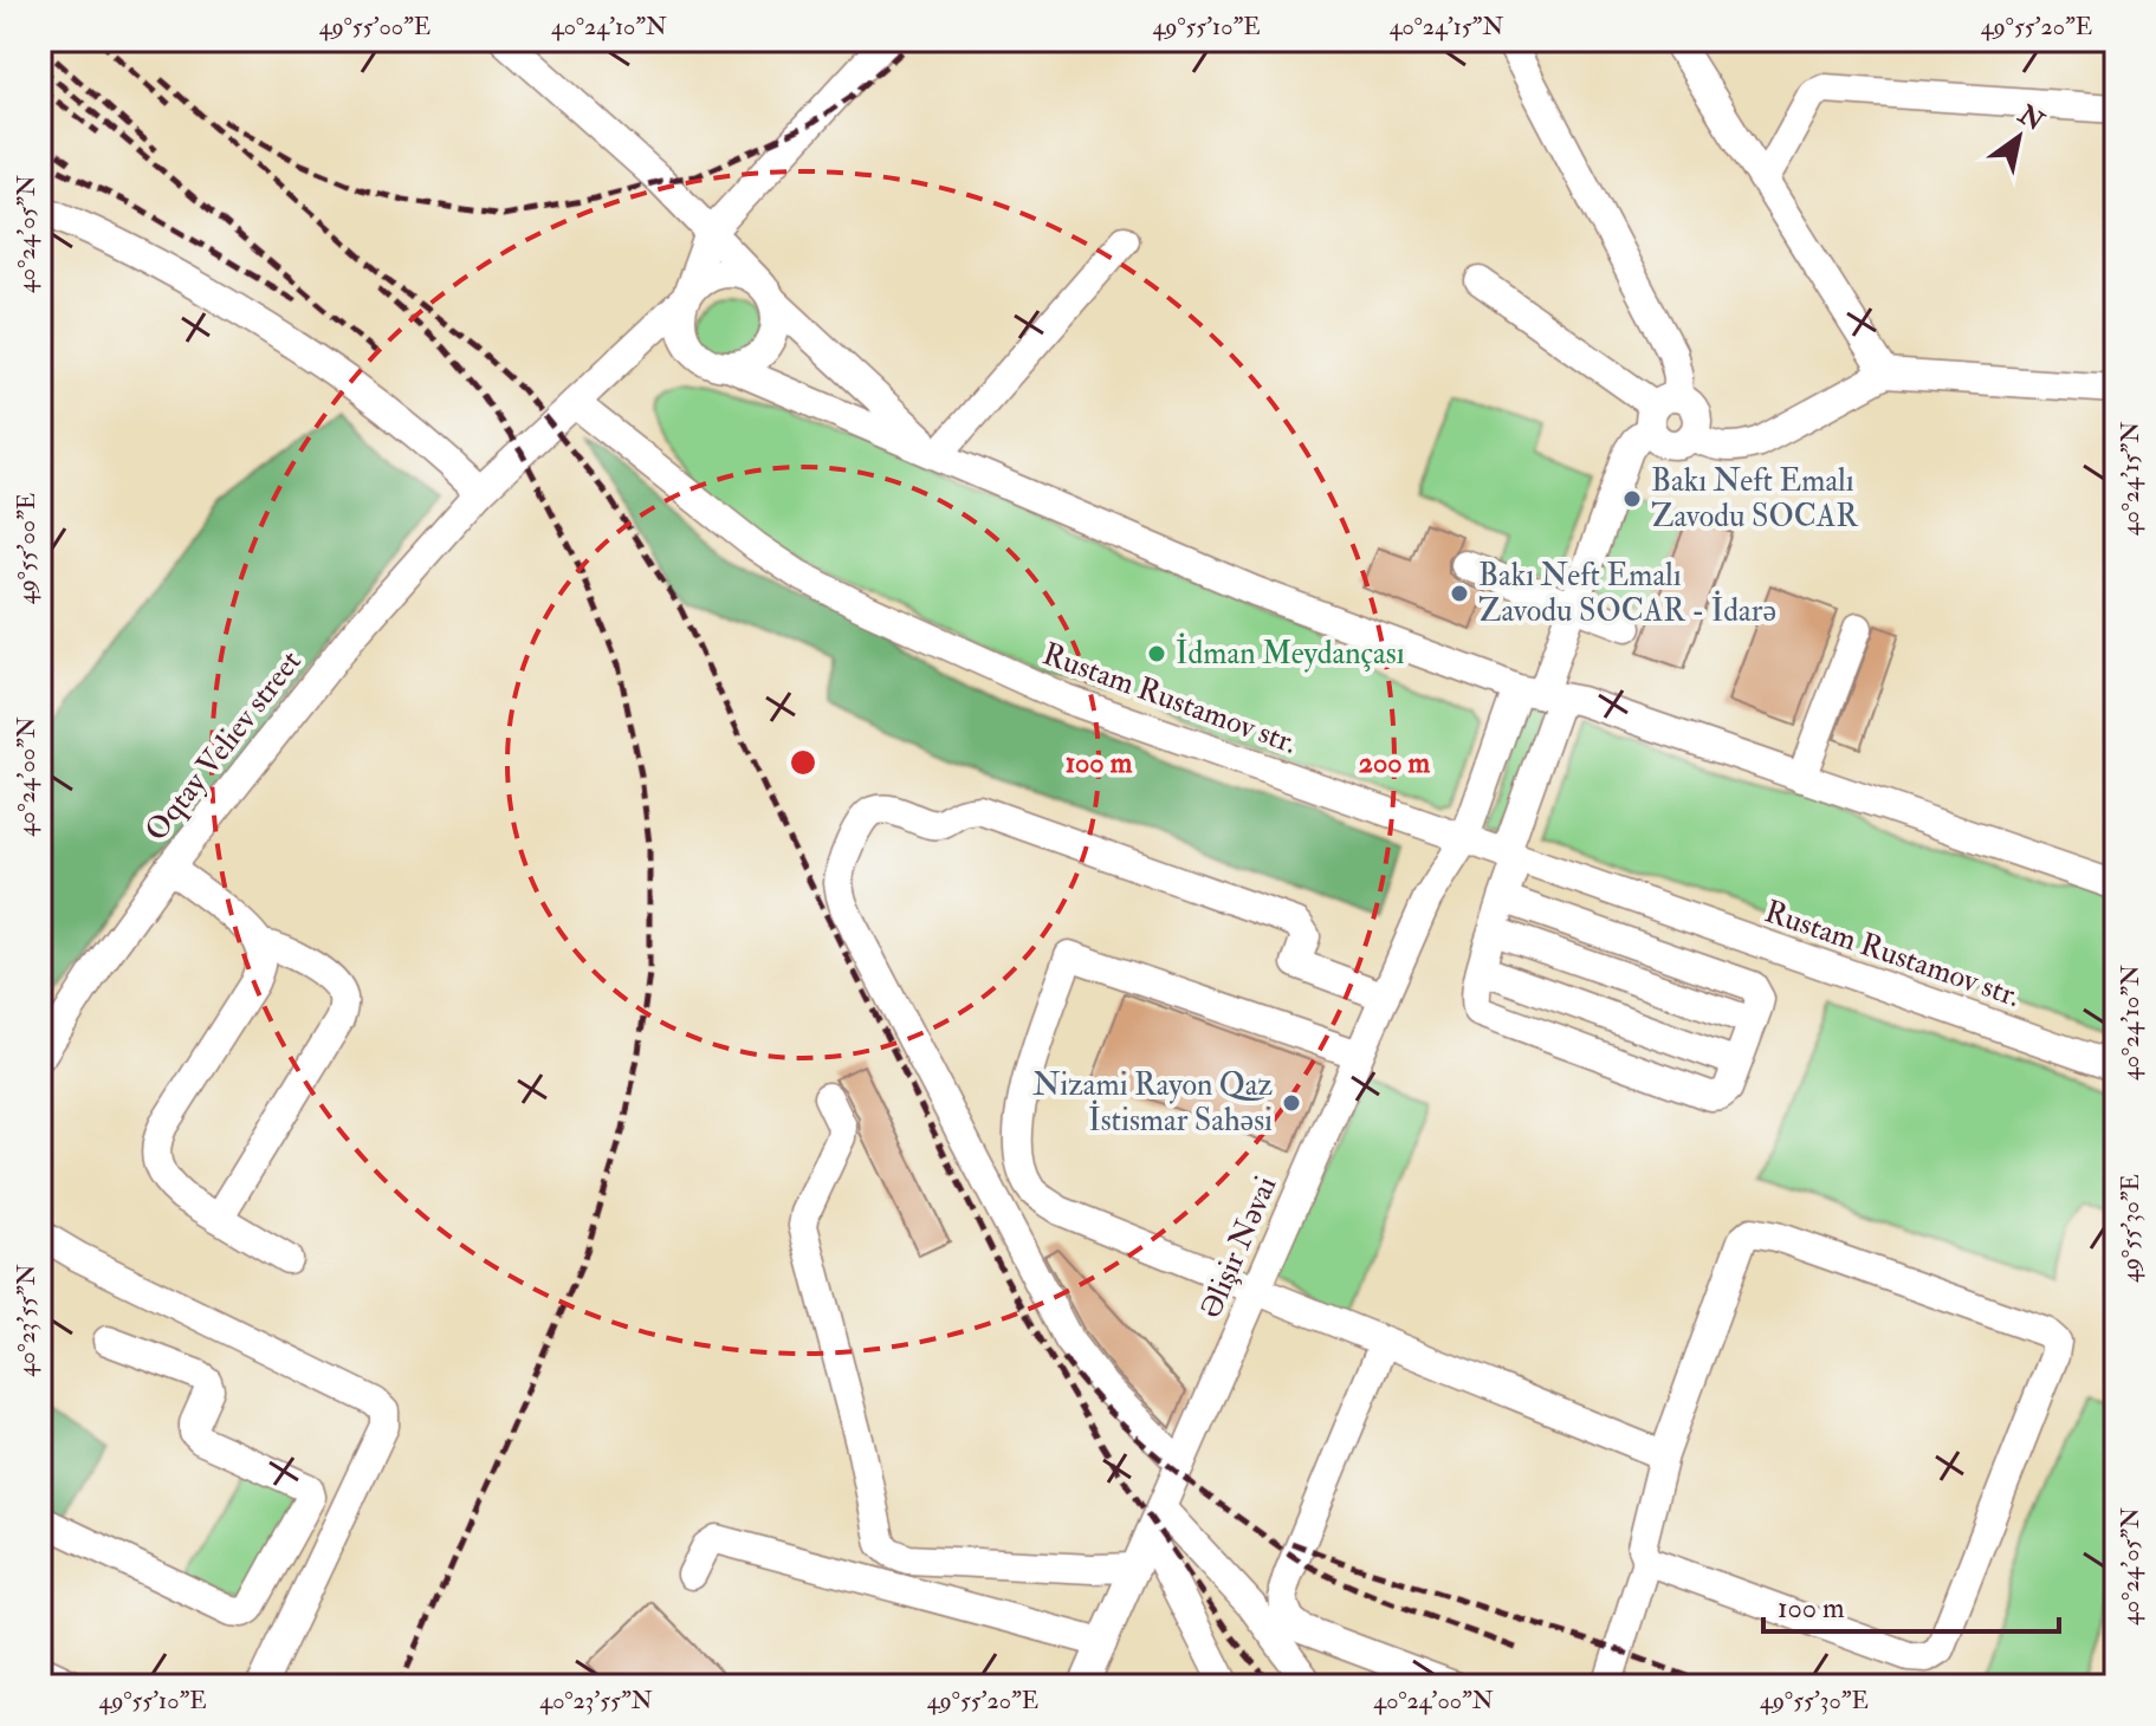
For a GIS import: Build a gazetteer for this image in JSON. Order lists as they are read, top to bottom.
{
  "streets": {
    "street": ["Rustam Rustamov str.", "Oqtay Veliev street", "Əlişir Nəvai"]
  },
  "crossings": [
    ["Rustam Rustamov str.", "Oqtay Veliev street"],
    ["Rustam Rustamov str.", "Əlişir Nəvai"]
  ],
  "places": [
    "Bakı Neft Emalı Zavodu SOCAR",
    "Bakı Neft Emalı Zavodu SOCAR - İdarə",
    "İdman Meydançası",
    "Nizami Rayon Qaz İstismar Sahəsi"
  ],
  "scale_bar": "100 m",
  "north": "top right",
  "coordinates": [
    "49°55'00\"E",
    "40°24'10\"N",
    "49°55'10\"E",
    "40°24'15\"N",
    "49°55'20\"E",
    "40°24'05\"N",
    "40°24'00\"N",
    "49°55'30\"E",
    "40°23'55\"N"
  ],
  "rings": ["100 m", "200 m"]
}
